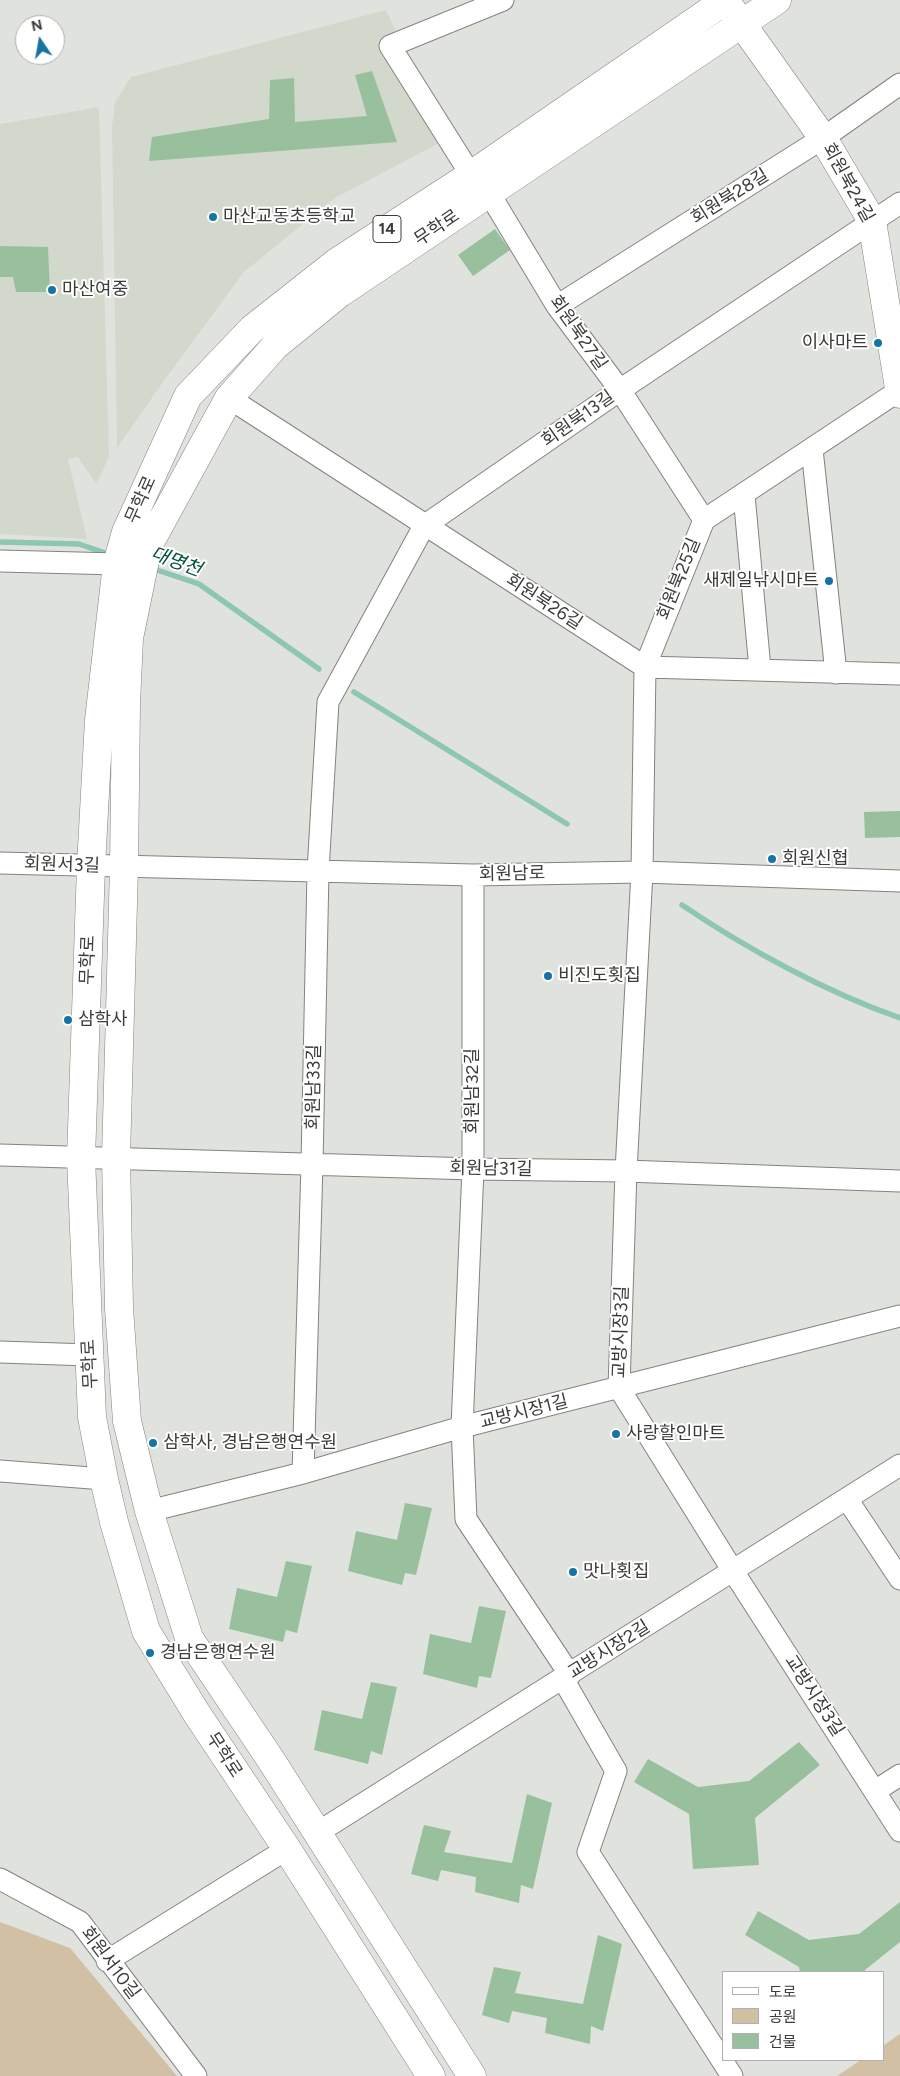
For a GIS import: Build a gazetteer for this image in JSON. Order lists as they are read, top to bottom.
{
  "streets": {
    "main road": ["회원북24길", "무학로", "14"],
    "street": [
      "회원북28길",
      "회원북27길",
      "회원북13길",
      "회원북25길",
      "회원북26길",
      "회원서3길",
      "회원남로",
      "회원남33길",
      "회원남32길",
      "회원남31길",
      "교방시장3길",
      "교방시장1길",
      "교방시장2길",
      "회원서10길"
    ]
  },
  "crossings": [
    ["회원북24길", "회원북28길"],
    ["회원북24길", "무학로"],
    ["회원북24길", "회원북13길"],
    ["회원북24길", "회원북25길"],
    ["회원북28길", "회원북27길"],
    ["무학로", "회원북27길"],
    ["무학로", "회원북26길"],
    ["무학로", "회원서3길"],
    ["무학로", "회원남로"],
    ["무학로", "회원남31길"],
    ["무학로", "교방시장1길"],
    ["무학로", "교방시장2길"],
    ["회원북27길", "회원북13길"],
    ["회원북27길", "회원북25길"],
    ["회원북13길", "회원북26길"],
    ["회원북13길", "회원남33길"],
    ["회원북25길", "회원북26길"],
    ["회원북25길", "회원남로"],
    ["회원북25길", "교방시장3길"],
    ["회원서3길", "회원남로"],
    ["회원남로", "회원남33길"],
    ["회원남로", "회원남32길"],
    ["회원남로", "교방시장3길"],
    ["회원남33길", "회원남31길"],
    ["회원남33길", "교방시장1길"],
    ["회원남32길", "회원남31길"],
    ["회원남32길", "교방시장1길"],
    ["회원남32길", "교방시장2길"],
    ["회원남31길", "교방시장3길"],
    ["교방시장3길", "교방시장1길"],
    ["교방시장3길", "교방시장2길"]
  ],
  "water": ["대명천"],
  "places": [
    "마산교동초등학교",
    "마산여중",
    "이사마트",
    "새제일낚시마트",
    "회원신협",
    "비진도횟집",
    "삼학사",
    "사랑할인마트",
    "삼학사, 경남은행연수원",
    "맛나횟집",
    "경남은행연수원"
  ],
  "legend": ["도로", "공원", "건물"],
  "north": "top"
}
